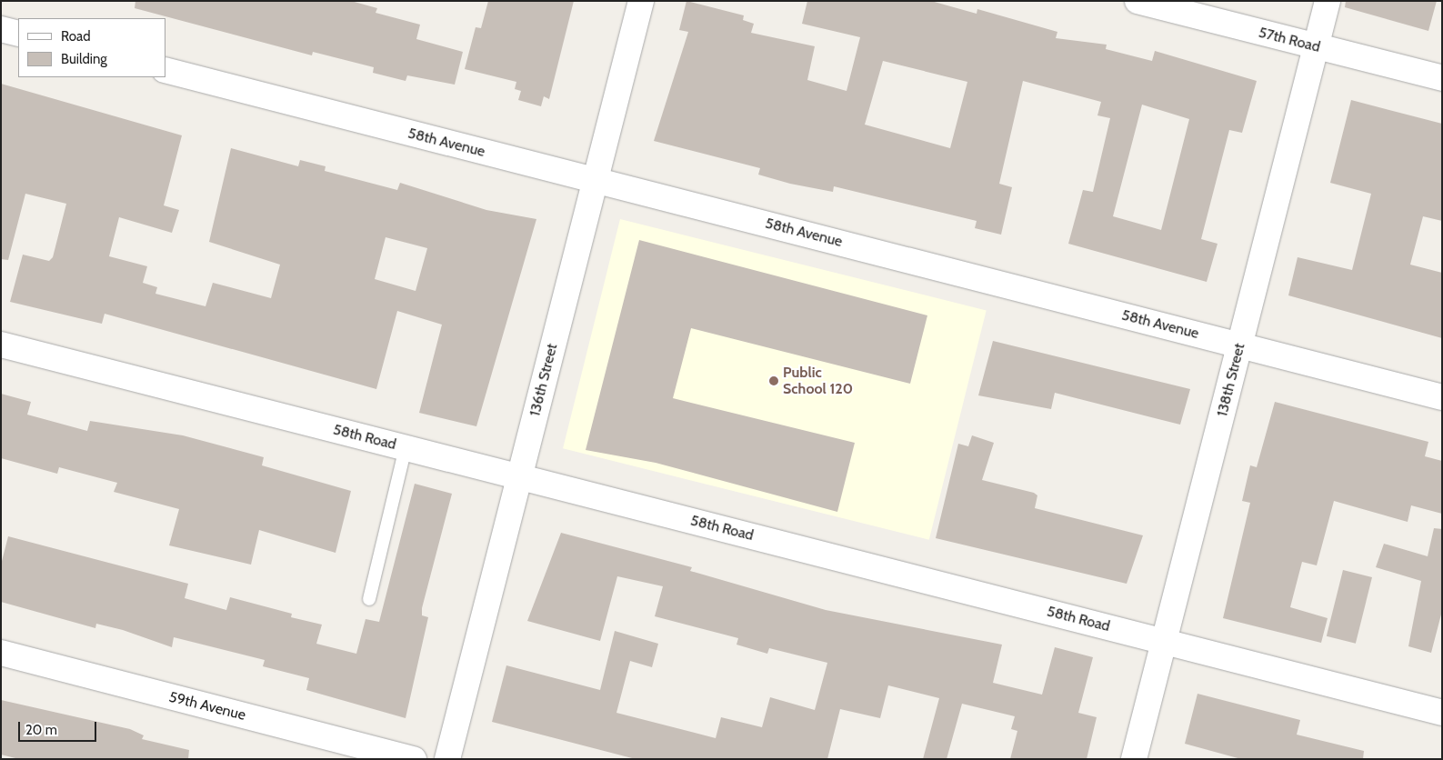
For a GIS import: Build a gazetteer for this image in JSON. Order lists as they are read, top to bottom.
{
  "streets": {
    "street": [
      "57th Road",
      "58th Avenue",
      "136th Street",
      "138th Street",
      "58th Road",
      "59th Avenue"
    ]
  },
  "crossings": [
    ["57th Road", "138th Street"],
    ["58th Avenue", "136th Street"],
    ["58th Avenue", "138th Street"],
    ["136th Street", "58th Road"],
    ["138th Street", "58th Road"]
  ],
  "places": ["Public School 120"],
  "legend": ["Road", "Building"],
  "scale_bar": "20 m"
}
